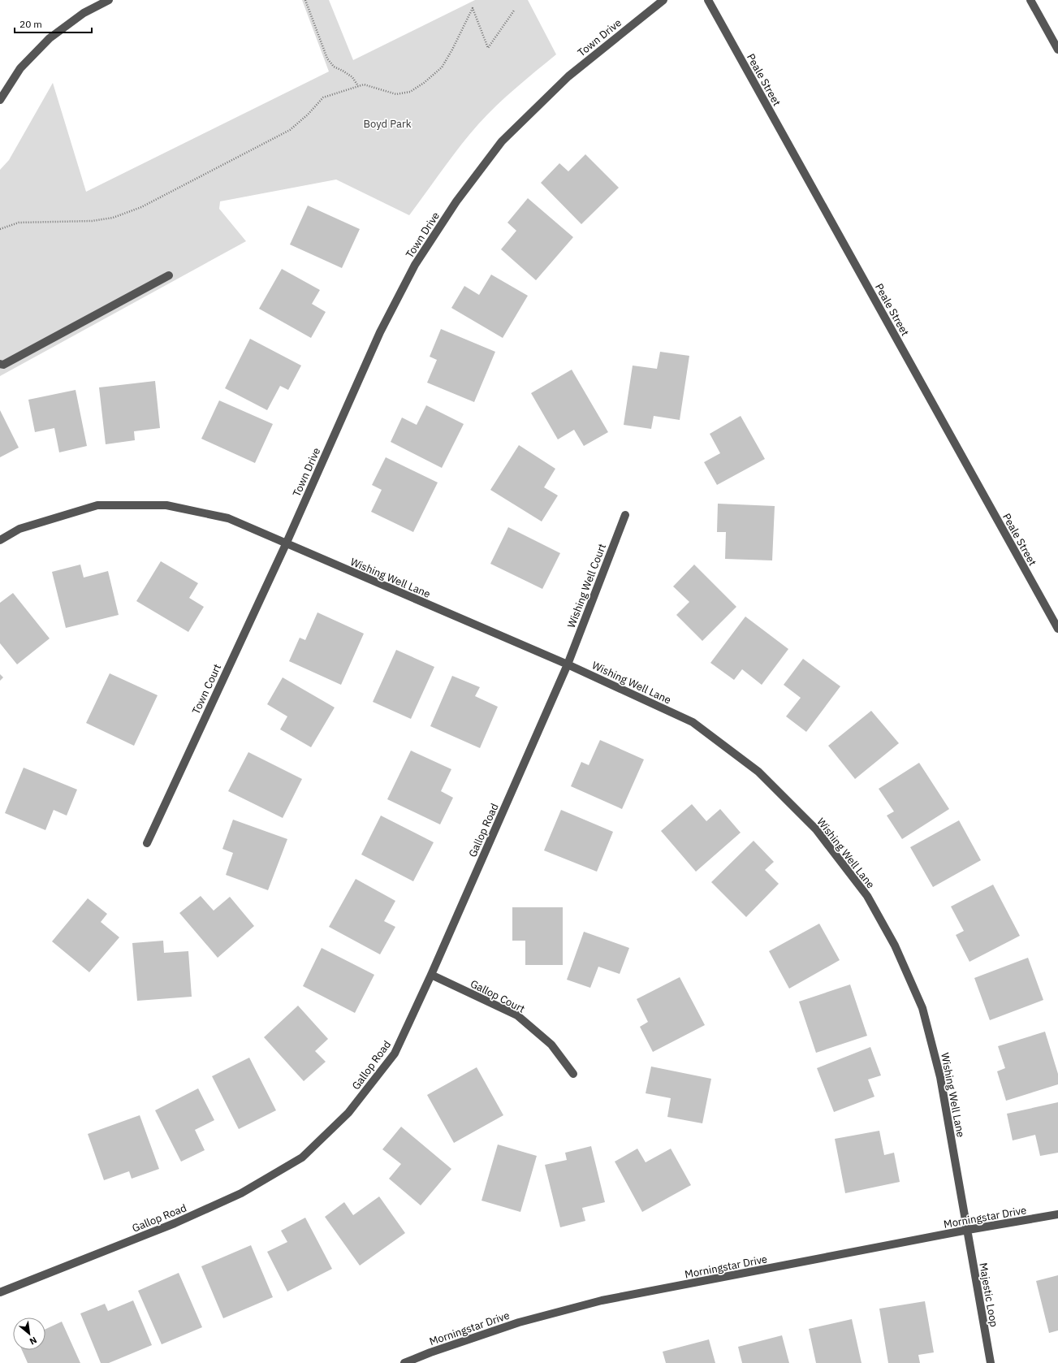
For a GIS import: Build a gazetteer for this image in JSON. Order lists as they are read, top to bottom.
{
  "streets": {
    "street": [
      "Town Drive",
      "Peale Street",
      "Wishing Well Lane",
      "Wishing Well Court",
      "Town Court",
      "Gallop Road",
      "Gallop Court",
      "Morningstar Drive",
      "Majestic Loop"
    ]
  },
  "crossings": [
    ["Town Drive", "Wishing Well Lane"],
    ["Town Drive", "Town Court"],
    ["Wishing Well Lane", "Wishing Well Court"],
    ["Wishing Well Lane", "Town Court"],
    ["Wishing Well Lane", "Gallop Road"],
    ["Wishing Well Lane", "Morningstar Drive"],
    ["Wishing Well Lane", "Majestic Loop"],
    ["Wishing Well Court", "Gallop Road"],
    ["Gallop Road", "Gallop Court"],
    ["Morningstar Drive", "Majestic Loop"]
  ],
  "parks": ["Boyd Park"],
  "scale_bar": "20 m",
  "north": "bottom right"
}
